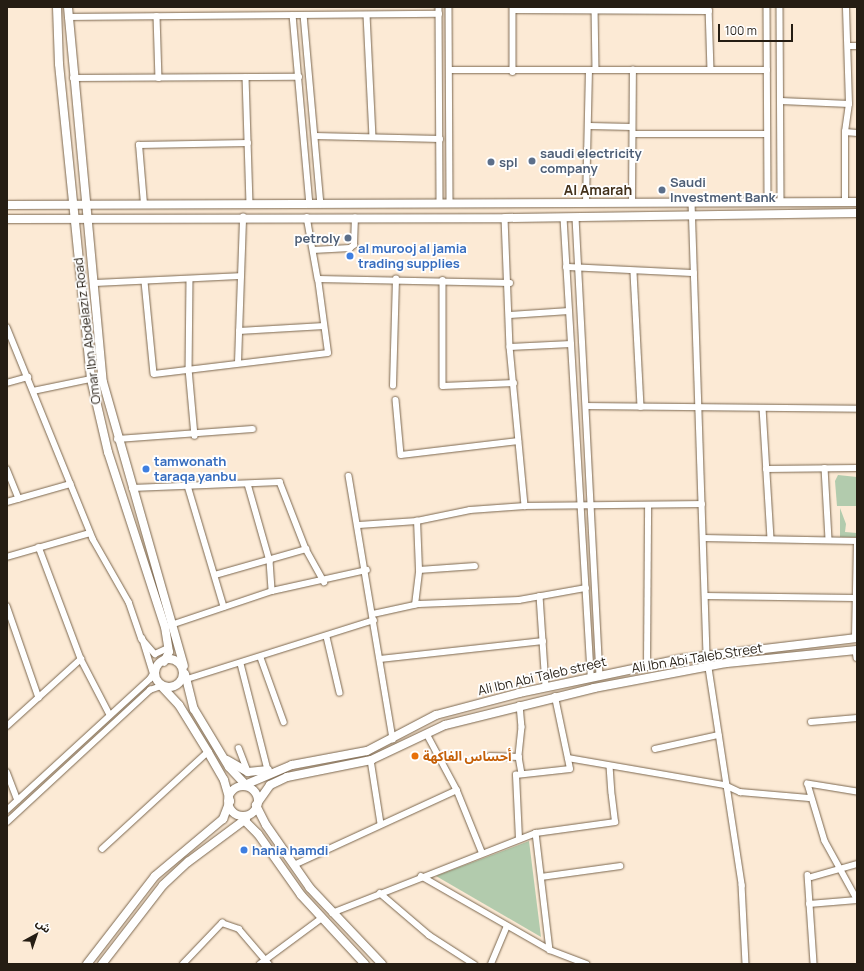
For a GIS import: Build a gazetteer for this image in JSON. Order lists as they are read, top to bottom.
{
  "streets": {
    "main road": ["Omar Ibn Abdelaziz Road", "Ali Ibn Abi Taleb Street", "Ali Ibn Abi Taleb street"]
  },
  "crossings": [
    ["Omar Ibn Abdelaziz Road", "Ali Ibn Abi Taleb Street"],
    ["Omar Ibn Abdelaziz Road", "Ali Ibn Abi Taleb street"],
    ["Ali Ibn Abi Taleb Street", "Ali Ibn Abi Taleb street"]
  ],
  "districts": ["Al Amarah"],
  "places": [
    "saudi electricity company",
    "spl",
    "Saudi Investment Bank",
    "petroly",
    "al murooj al jamia trading supplies",
    "tamwonath taraqa yanbu",
    "أحساس الفاكهة",
    "hania hamdi"
  ],
  "scale_bar": "100 m",
  "north": "top right"
}
